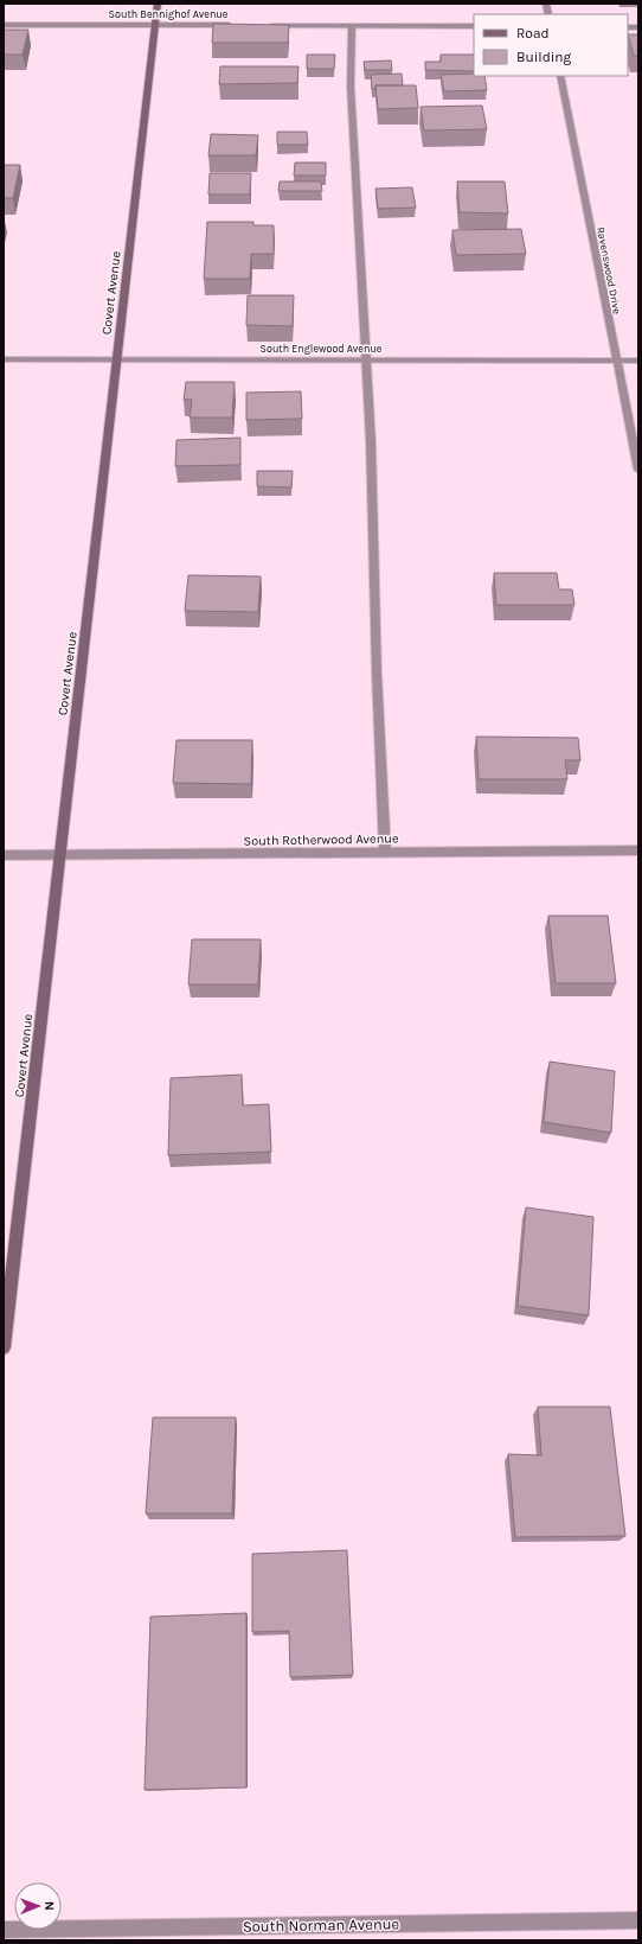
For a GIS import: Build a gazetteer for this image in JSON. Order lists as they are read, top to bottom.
{
  "streets": {
    "main road": ["Covert Avenue"],
    "street": [
      "South Bennighof Avenue",
      "Ravenswood Drive",
      "South Englewood Avenue",
      "South Rotherwood Avenue",
      "South Norman Avenue"
    ]
  },
  "crossings": [
    ["South Bennighof Avenue", "Covert Avenue"],
    ["Ravenswood Drive", "South Englewood Avenue"],
    ["Covert Avenue", "South Englewood Avenue"],
    ["Covert Avenue", "South Rotherwood Avenue"]
  ],
  "legend": ["Road", "Building"],
  "north": "right"
}
